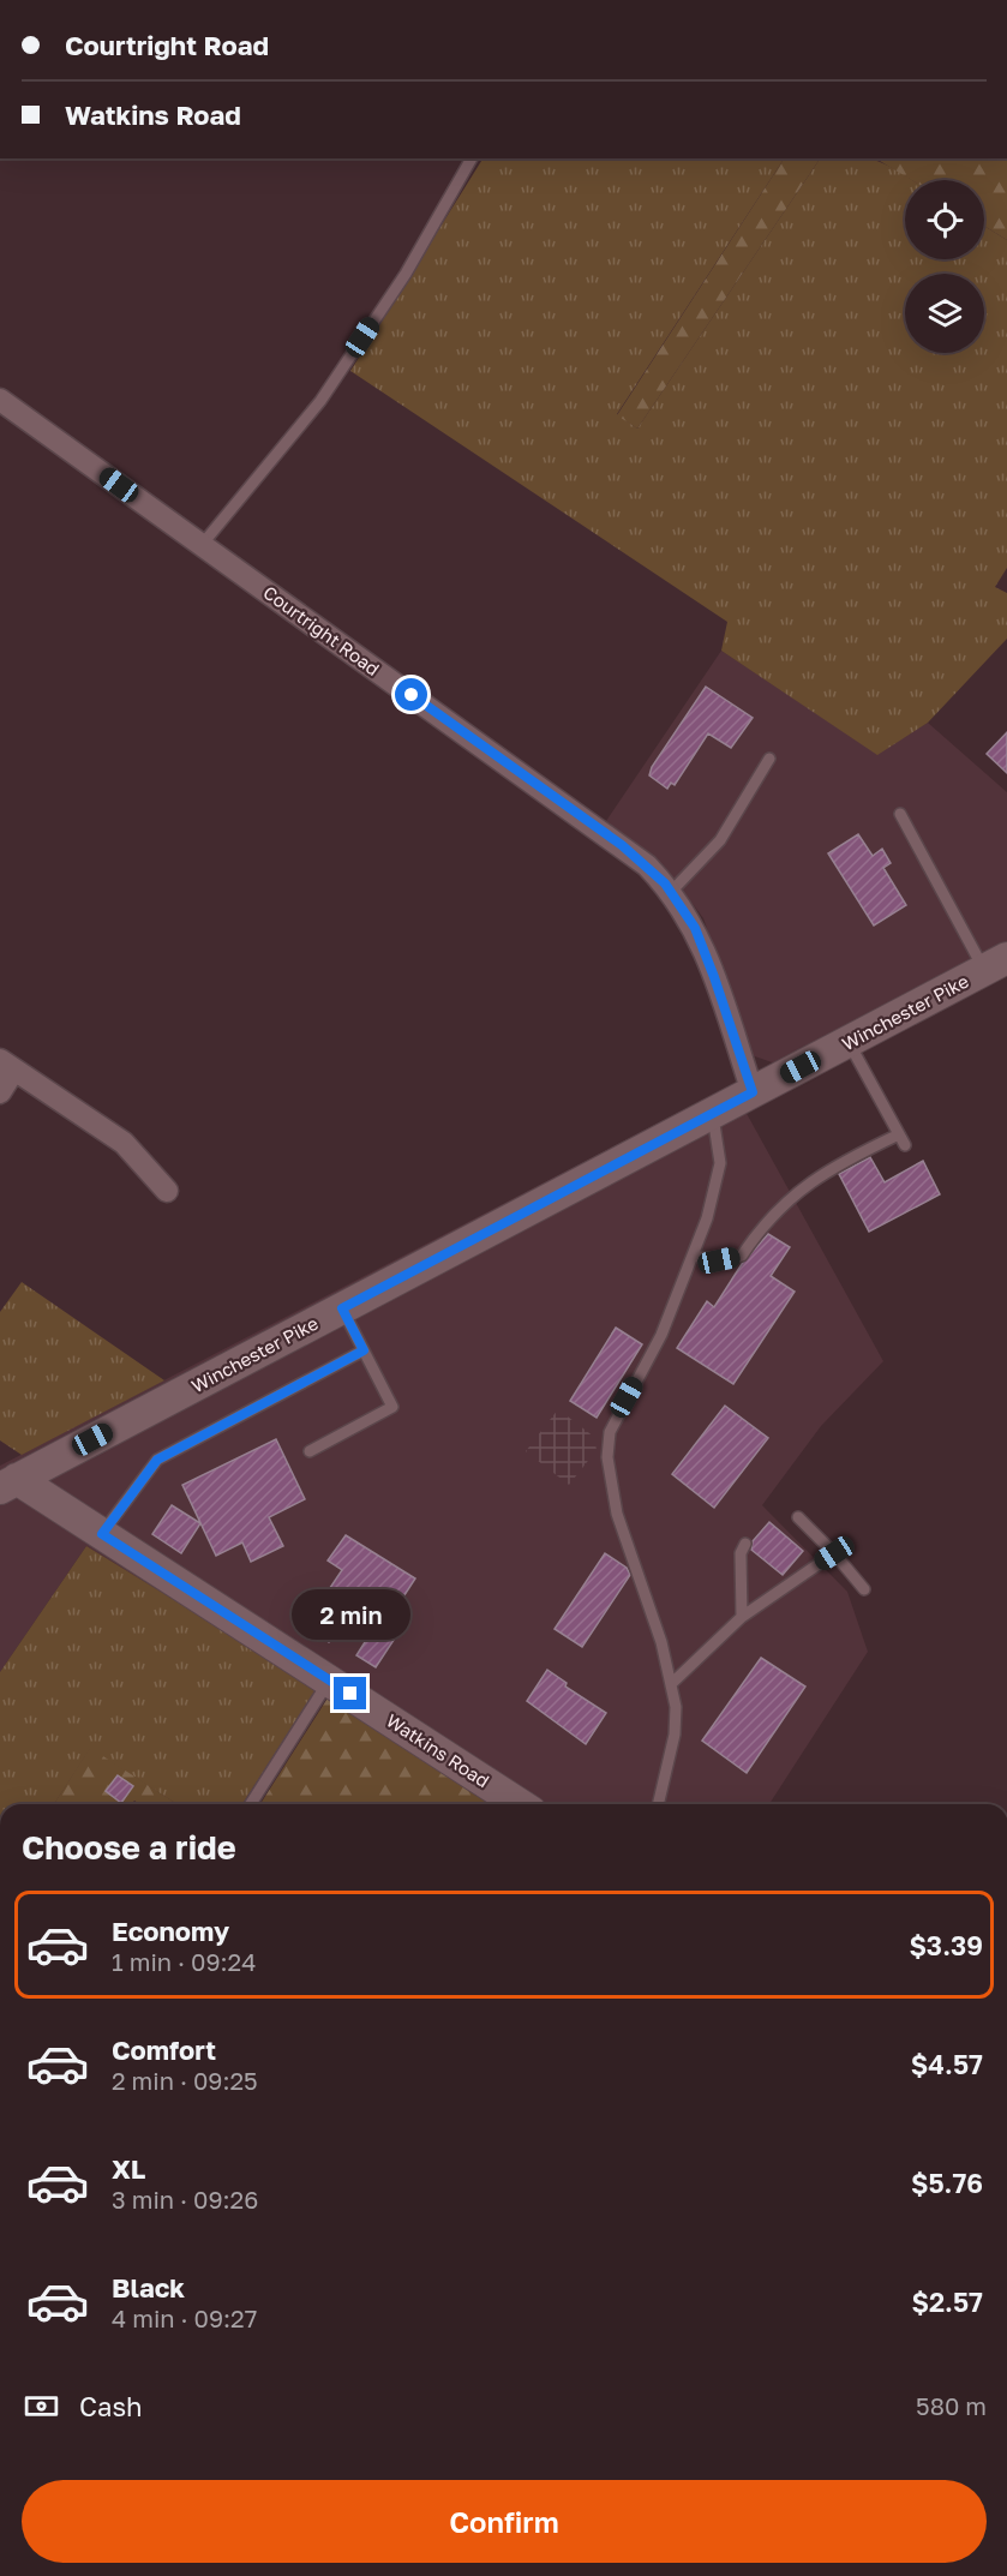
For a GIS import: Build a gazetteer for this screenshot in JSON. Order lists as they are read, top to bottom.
{
  "streets": {
    "main road": ["Winchester Pike", "Watkins Road"],
    "street": ["Courtright Road"]
  },
  "crossings": [
    ["Courtright Road", "Winchester Pike"],
    ["Winchester Pike", "Watkins Road"]
  ],
  "page": {
    "banner": ["Courtright Road", "Watkins Road"],
    "bubble": "2 min",
    "heading": "Choose a ride",
    "list": [
      {
        "name": "Economy",
        "note": "1 min · 09:24",
        "value": "$3.39"
      },
      {
        "name": "Comfort",
        "note": "2 min · 09:25",
        "value": "$4.57"
      },
      {
        "name": "XL",
        "note": "3 min · 09:26",
        "value": "$5.76"
      },
      {
        "name": "Black",
        "note": "4 min · 09:27",
        "value": "$2.57"
      }
    ],
    "pay": ["Cash", "580 m"],
    "buttons": "Confirm"
  }
}
